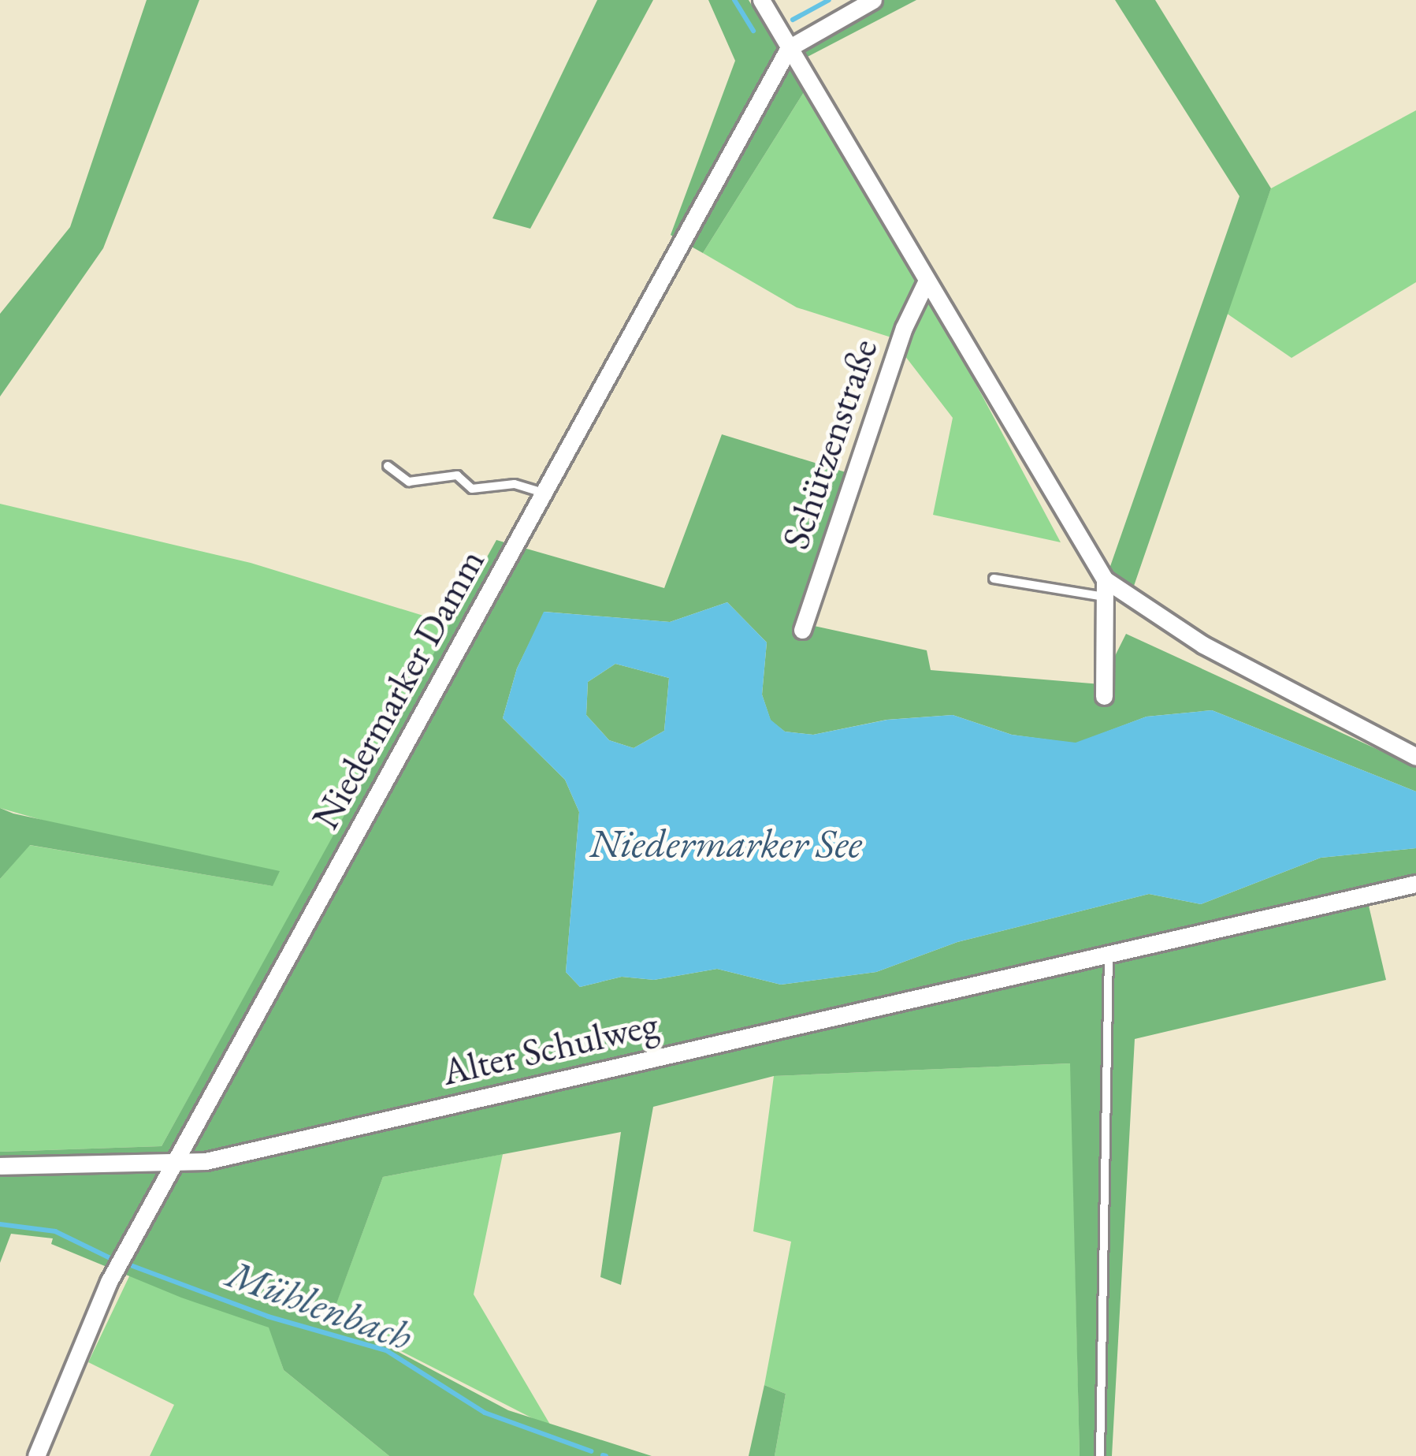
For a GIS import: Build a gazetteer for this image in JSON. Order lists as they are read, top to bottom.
{
  "streets": {
    "street": ["Schützenstraße", "Niedermarker Damm", "Alter Schulweg"]
  },
  "crossings": [
    ["Niedermarker Damm", "Alter Schulweg"]
  ],
  "water": ["Niedermarker See", "Mühlenbach"]
}
